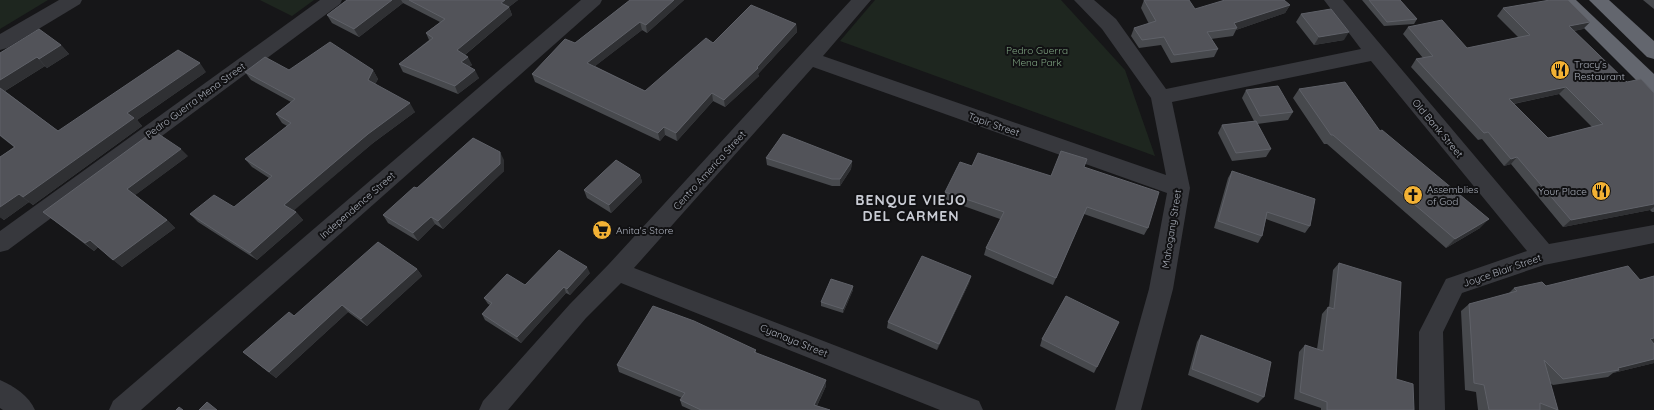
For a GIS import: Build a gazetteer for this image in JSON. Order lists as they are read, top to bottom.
{
  "streets": {
    "street": [
      "Pedro Guerra Mena Street",
      "Tapir Street",
      "Old Bank Street",
      "Centro America Street",
      "Independence Street",
      "Mahogany Street",
      "Joyce Blair Street",
      "Cyanaya Street"
    ]
  },
  "crossings": [
    ["Tapir Street", "Centro America Street"],
    ["Tapir Street", "Mahogany Street"],
    ["Old Bank Street", "Joyce Blair Street"],
    ["Centro America Street", "Cyanaya Street"]
  ],
  "districts": ["BENQUE VIEJO DEL CARMEN"],
  "parks": ["Pedro Guerra Mena Park"],
  "places": {
    "restaurant": ["Tracy's Restaurant", "Your Place"],
    "church": ["Assemblies of God"],
    "supermarket": ["Anita's Store"]
  }
}
